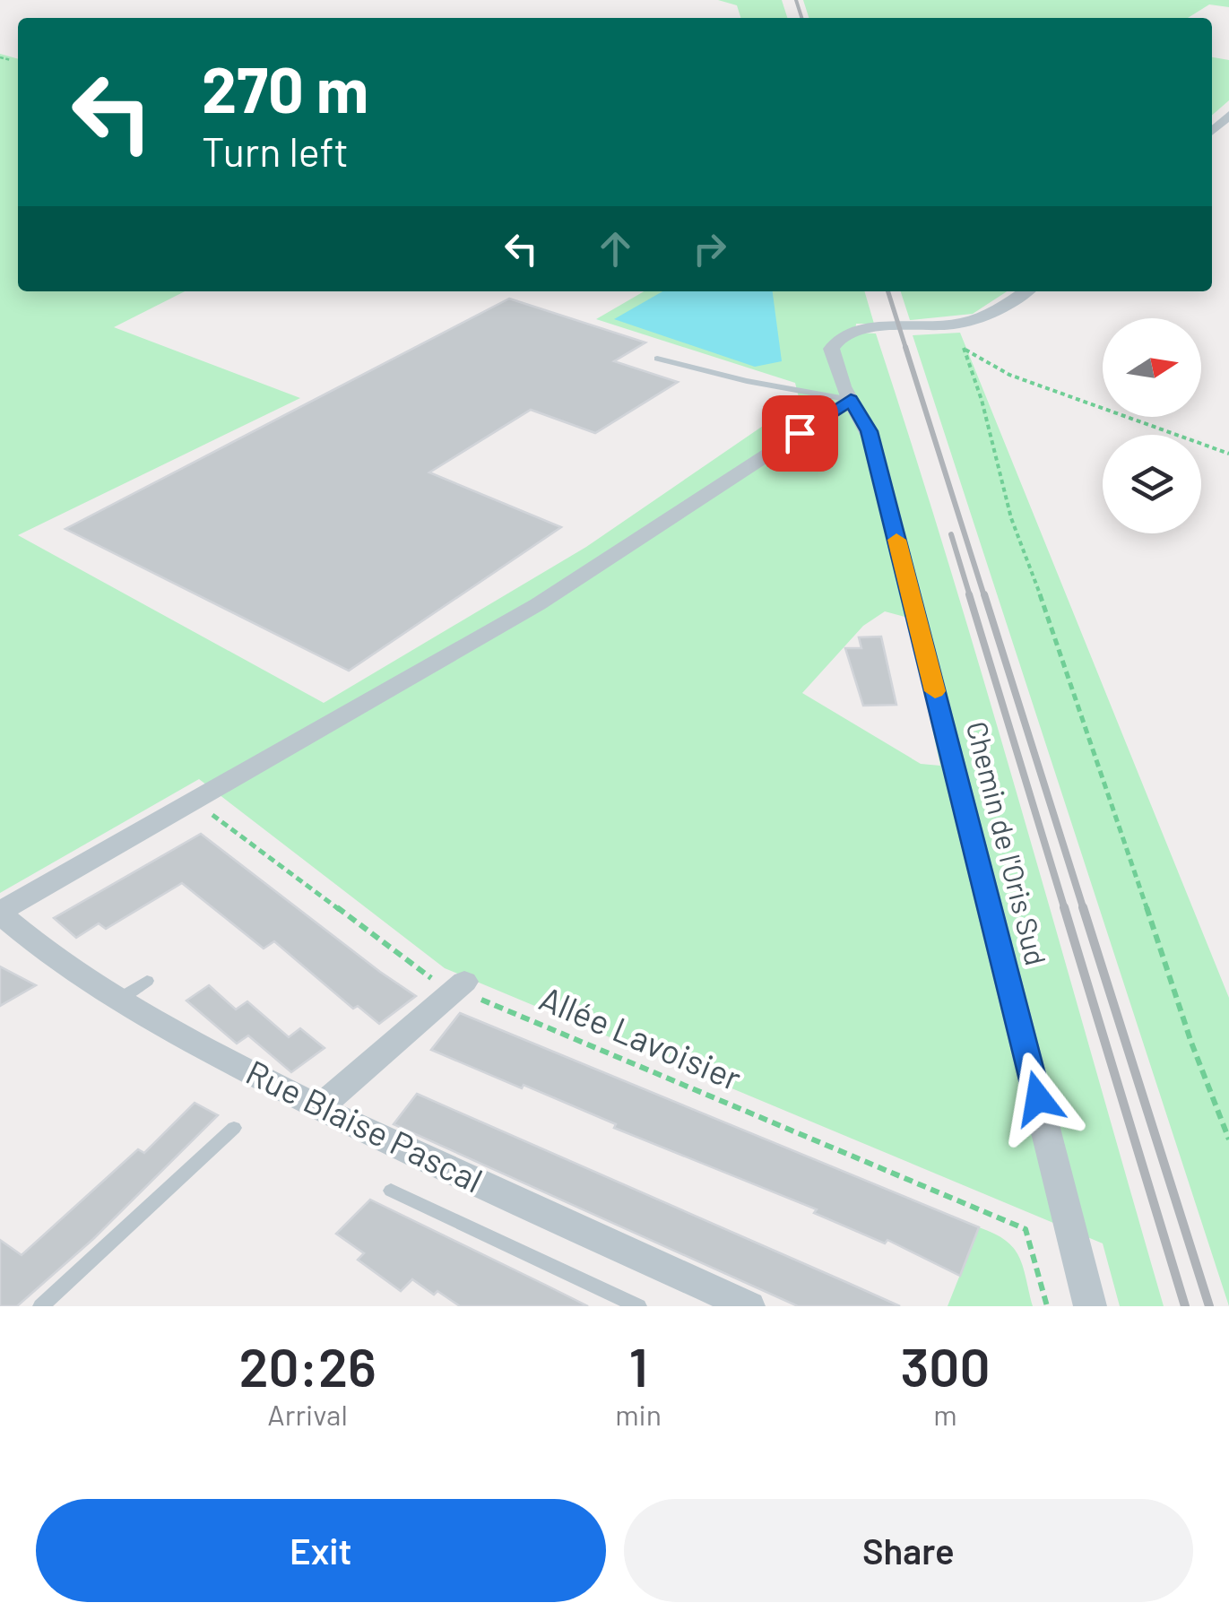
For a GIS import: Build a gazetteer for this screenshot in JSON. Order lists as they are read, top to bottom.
{
  "streets": {
    "street": ["Chemin de l'Oris Sud", "Rue Blaise Pascal"],
    "path": ["Allée Lavoisier"]
  },
  "north": "right",
  "page": {
    "turn": ["270 m", "Turn left"],
    "eta": [
      "20:26",
      "Arrival",
      "1",
      "min",
      "300",
      "m"
    ],
    "buttons": ["Exit", "Share"]
  }
}
